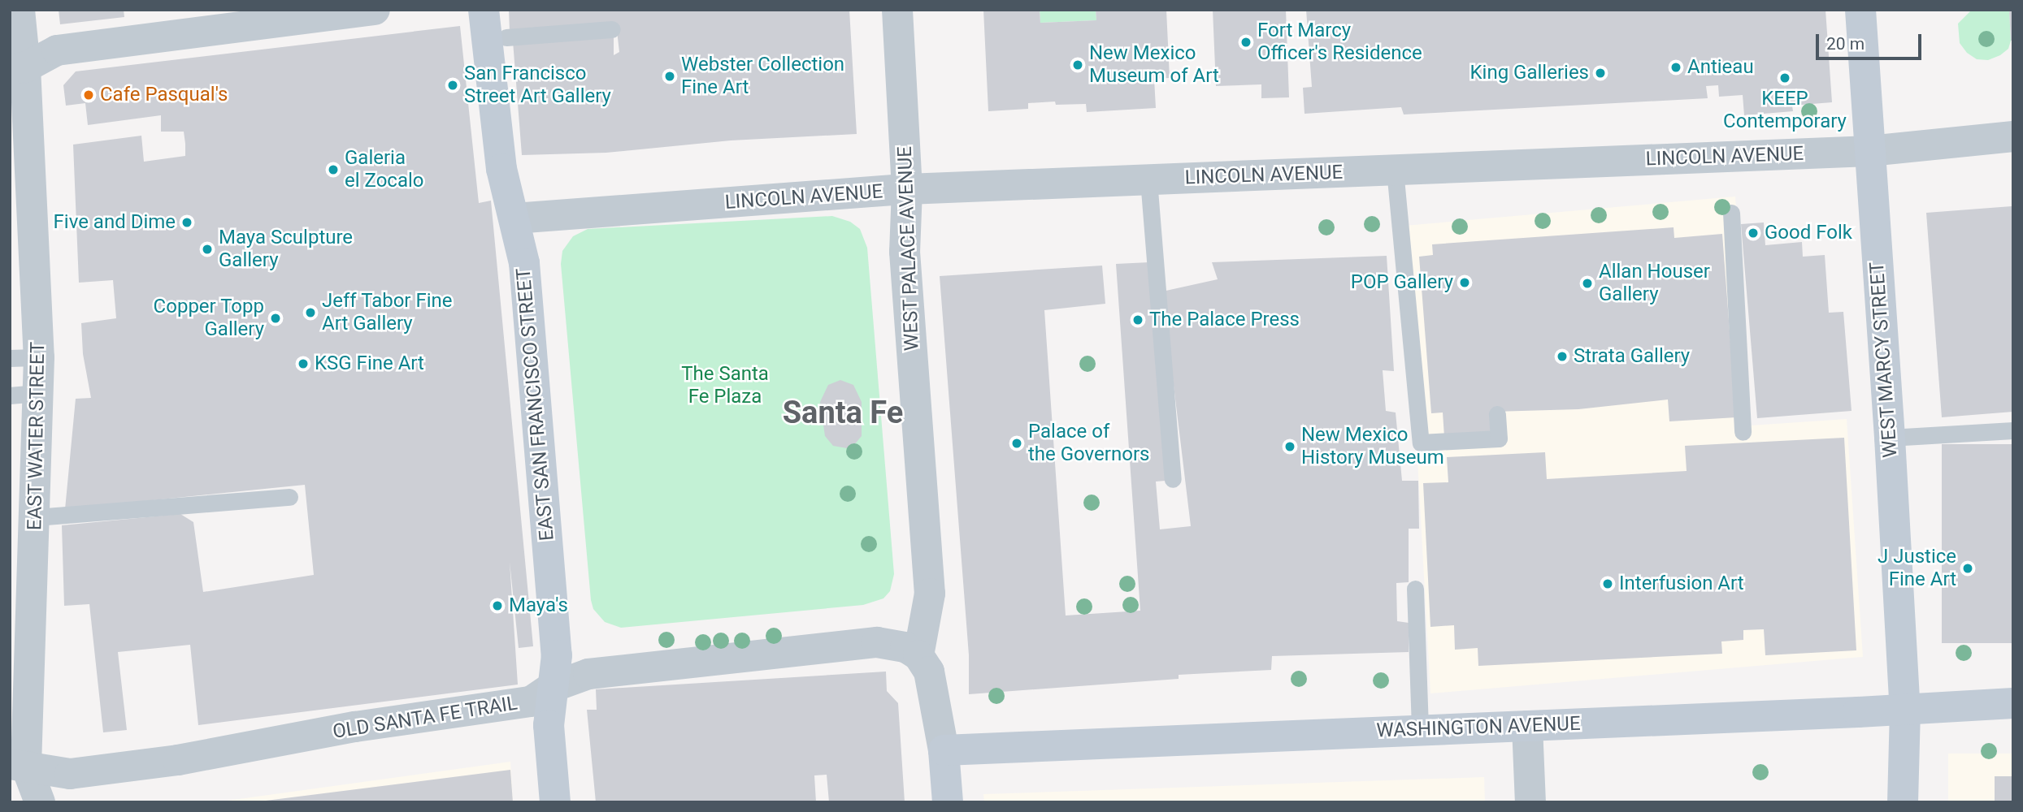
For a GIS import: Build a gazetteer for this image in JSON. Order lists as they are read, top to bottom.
{
  "streets": {
    "street": [
      "LINCOLN AVENUE",
      "WEST PALACE AVENUE",
      "WEST MARCY STREET",
      "EAST SAN FRANCISCO STREET",
      "EAST WATER STREET",
      "OLD SANTA FE TRAIL",
      "WASHINGTON AVENUE"
    ]
  },
  "crossings": [
    ["LINCOLN AVENUE", "WEST PALACE AVENUE"],
    ["LINCOLN AVENUE", "WEST MARCY STREET"],
    ["LINCOLN AVENUE", "EAST SAN FRANCISCO STREET"],
    ["WEST PALACE AVENUE", "OLD SANTA FE TRAIL"],
    ["WEST MARCY STREET", "WASHINGTON AVENUE"],
    ["EAST SAN FRANCISCO STREET", "OLD SANTA FE TRAIL"],
    ["EAST WATER STREET", "OLD SANTA FE TRAIL"]
  ],
  "districts": ["Santa Fe"],
  "parks": ["The Santa Fe Plaza"],
  "places": [
    "Fort Marcy Officer's Residence",
    "New Mexico Museum of Art",
    "Antieau",
    "King Galleries",
    "Webster Collection Fine Art",
    "KEEP Contemporary",
    "San Francisco Street Art Gallery",
    "Cafe Pasqual's",
    "Galeria el Zocalo",
    "Five and Dime",
    "Good Folk",
    "Maya Sculpture Gallery",
    "POP Gallery",
    "Allan Houser Gallery",
    "Jeff Tabor Fine Art Gallery",
    "Copper Topp Gallery",
    "The Palace Press",
    "Strata Gallery",
    "KSG Fine Art",
    "Palace of the Governors",
    "New Mexico History Museum",
    "J Justice Fine Art",
    "Interfusion Art",
    "Maya's"
  ],
  "scale_bar": "20 m"
}
